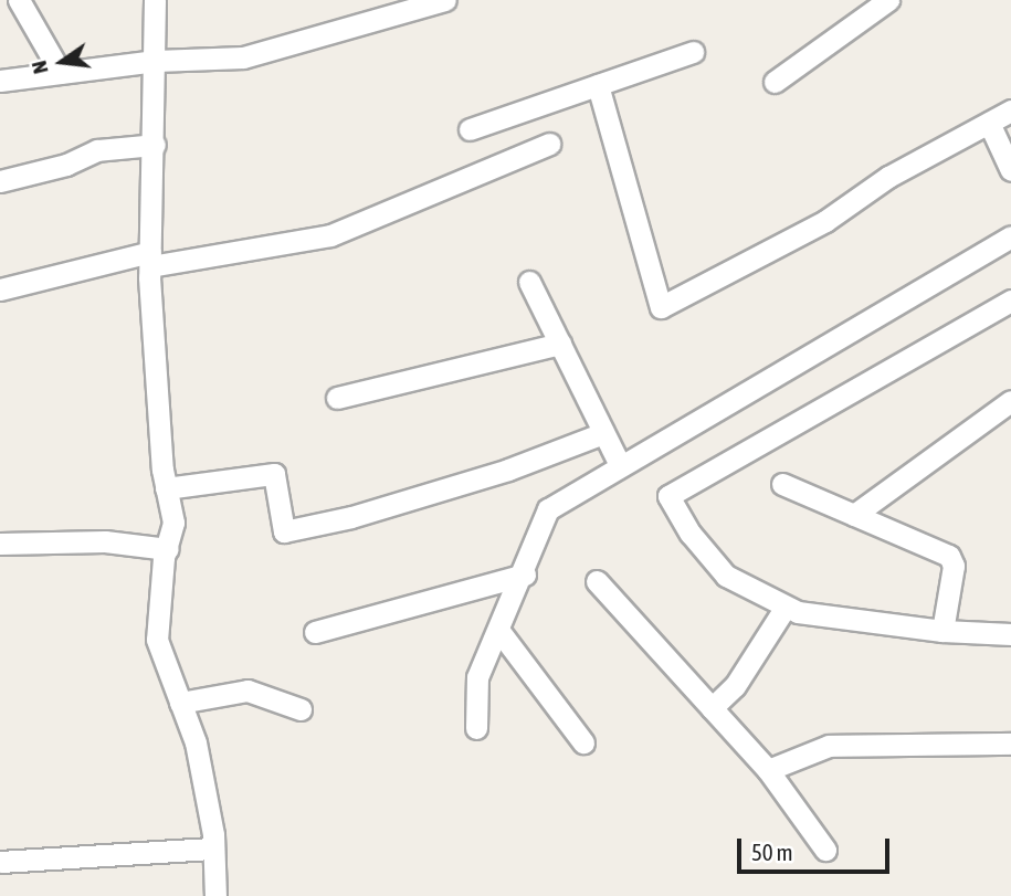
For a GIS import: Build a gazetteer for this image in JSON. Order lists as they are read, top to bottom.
{
  "scale_bar": "50 m",
  "north": "left"
}
